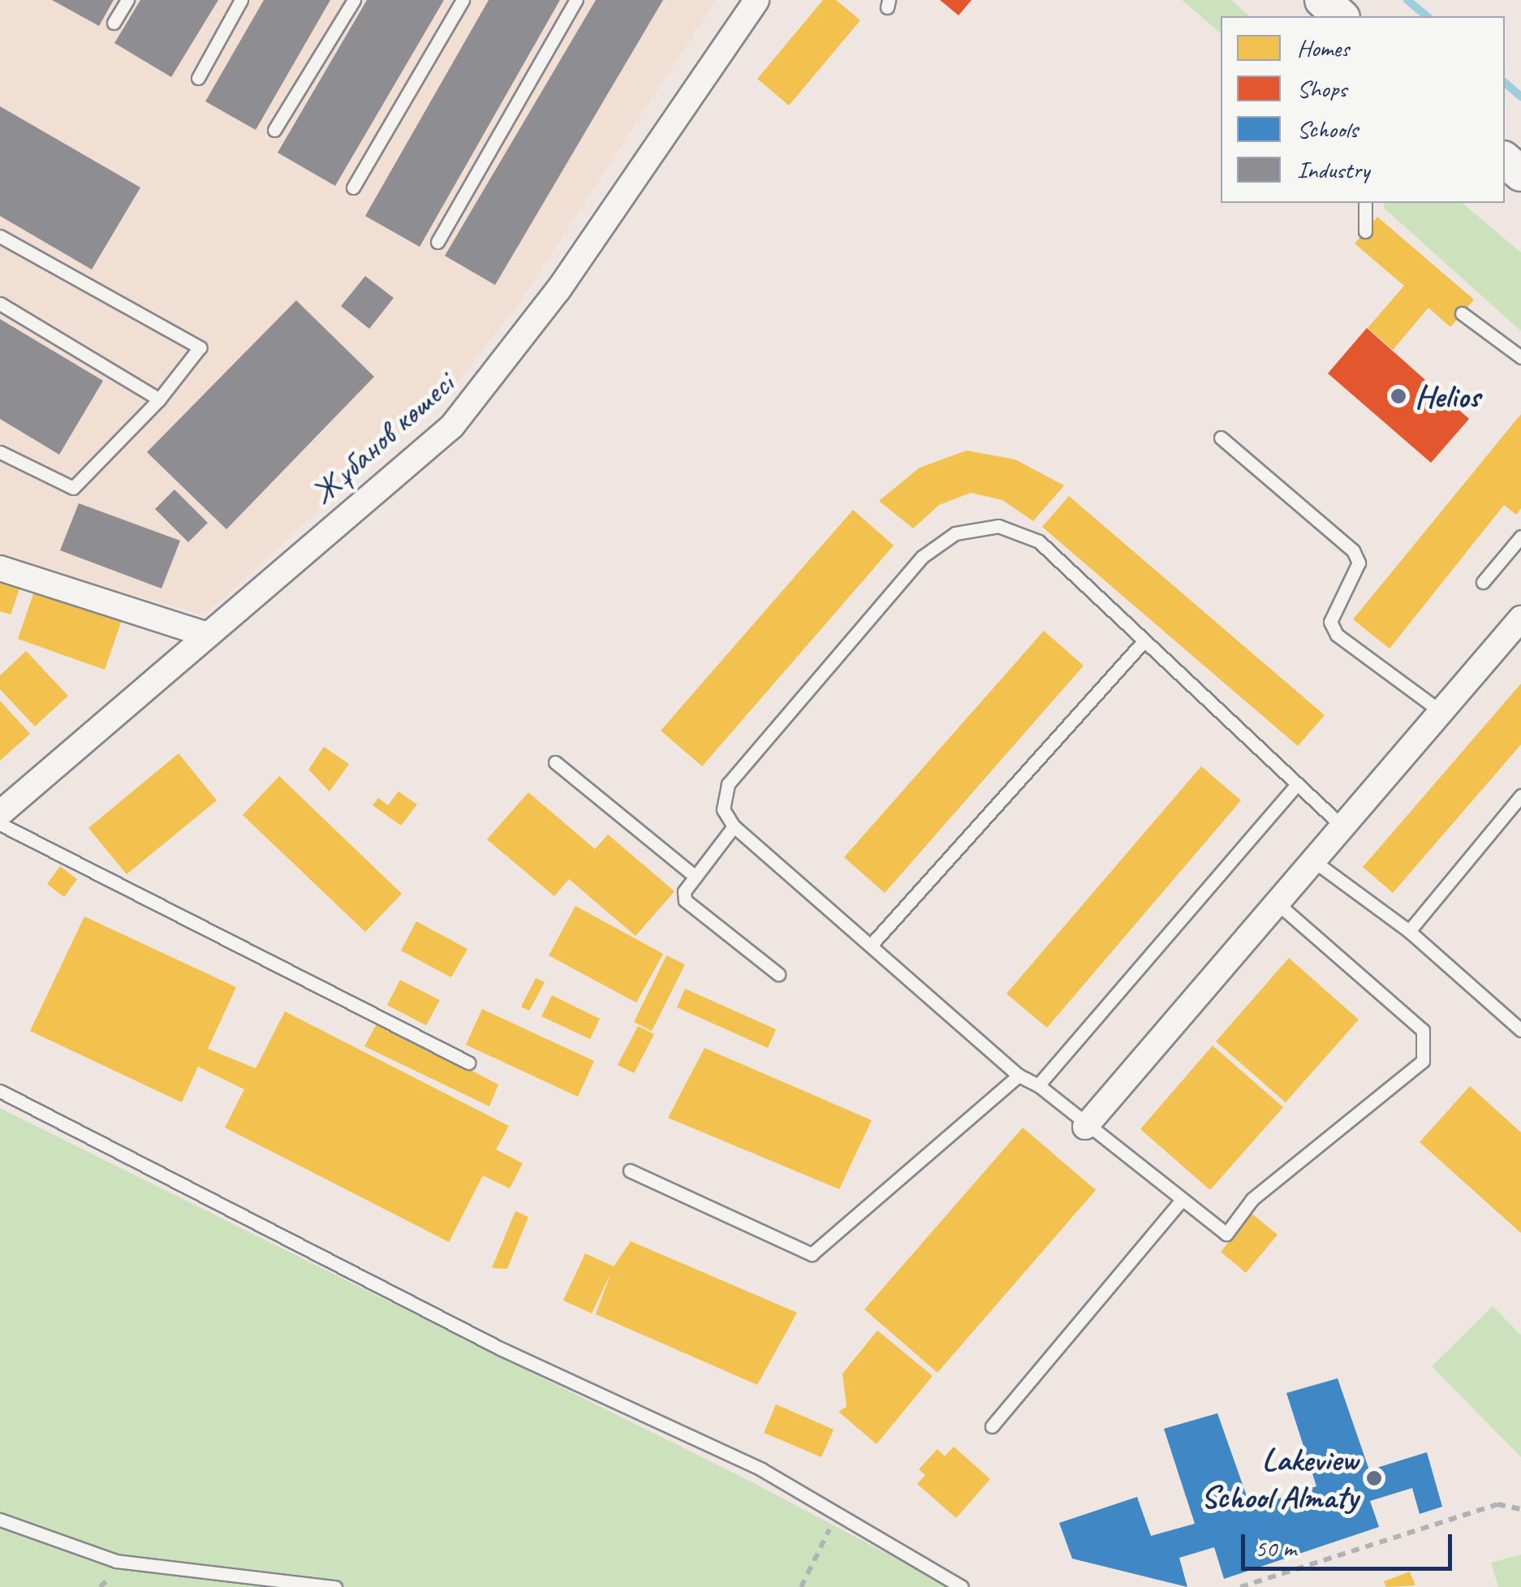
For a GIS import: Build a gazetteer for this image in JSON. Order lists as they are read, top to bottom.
{
  "streets": {
    "street": ["Жұбанов көшесі"]
  },
  "places": ["Helios", "Lakeview School Almaty"],
  "legend": [
    "Homes",
    "Shops",
    "Schools",
    "Industry"
  ],
  "scale_bar": "50 m"
}
